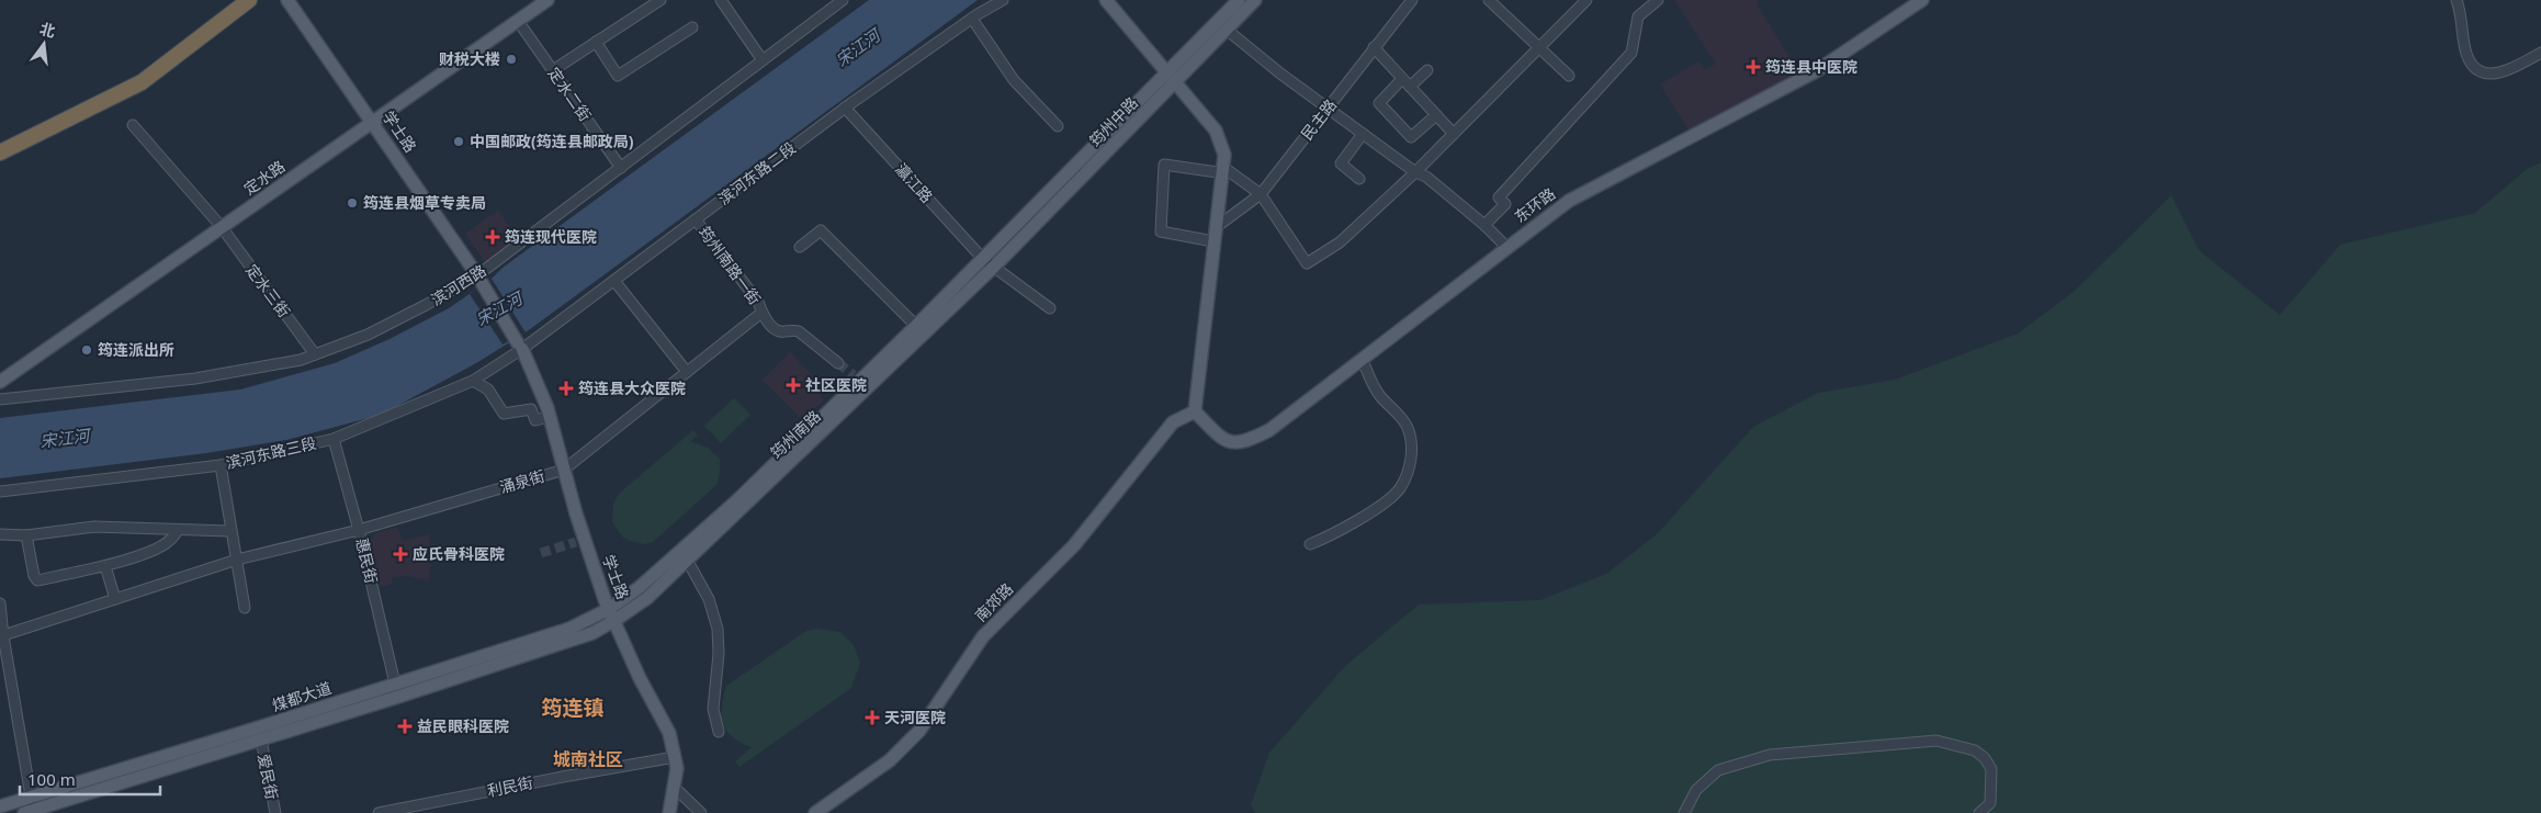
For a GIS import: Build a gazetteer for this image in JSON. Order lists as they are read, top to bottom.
{
  "streets": {
    "main road": [
      "筠州中路",
      "学士路",
      "定水路",
      "东环路",
      "筠州南路",
      "南郊路",
      "煤都大道"
    ],
    "street": [
      "定水二街",
      "民主路",
      "滨河东路二段",
      "瀛江路",
      "筠州南路一街",
      "滨河西路",
      "定水三街",
      "滨河东路三段",
      "涌泉街",
      "惠民街",
      "爱民街",
      "利民街"
    ]
  },
  "crossings": [
    ["定水二街", "定水路"],
    ["定水二街", "滨河西路"],
    ["筠州中路", "瀛江路"],
    ["筠州中路", "筠州南路"],
    ["学士路", "滨河东路二段"],
    ["学士路", "定水路"],
    ["学士路", "滨河西路"],
    ["学士路", "筠州南路"],
    ["学士路", "滨河东路三段"],
    ["学士路", "涌泉街"],
    ["学士路", "煤都大道"],
    ["学士路", "利民街"],
    ["滨河东路二段", "瀛江路"],
    ["滨河东路二段", "筠州南路一街"],
    ["滨河东路二段", "滨河东路三段"],
    ["定水路", "定水三街"],
    ["瀛江路", "筠州南路"],
    ["东环路", "南郊路"],
    ["筠州南路一街", "涌泉街"],
    ["滨河西路", "定水三街"],
    ["筠州南路", "煤都大道"],
    ["滨河东路三段", "惠民街"],
    ["涌泉街", "惠民街"],
    ["惠民街", "煤都大道"],
    ["煤都大道", "爱民街"]
  ],
  "districts": ["筠连镇", "城南社区"],
  "water": ["宋江河"],
  "places": {
    "other": [
      "财税大楼",
      "中国邮政(筠连县邮政局)",
      "筠连县烟草专卖局",
      "筠连派出所"
    ],
    "health": [
      "筠连县中医院",
      "筠连现代医院",
      "社区医院",
      "筠连县大众医院",
      "应氏骨科医院",
      "天河医院",
      "益民眼科医院"
    ]
  },
  "scale_bar": "100 m",
  "north": "top"
}
